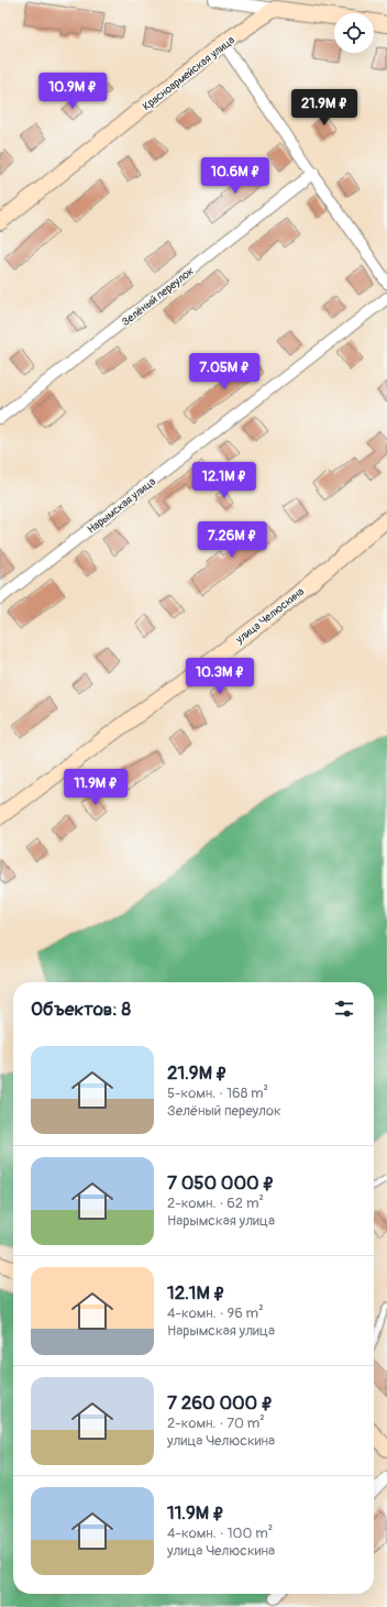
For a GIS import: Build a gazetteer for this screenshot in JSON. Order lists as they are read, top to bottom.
{
  "streets": {
    "street": [
      "Красноармейская улица",
      "Зелёный переулок",
      "Нарымская улица",
      "улица Челюскина"
    ]
  },
  "page": {
    "price": [
      "10.9M ₽",
      "21.9M ₽",
      "10.6M ₽",
      "7.05M ₽",
      "12.1M ₽",
      "7.26M ₽",
      "10.3M ₽",
      "11.9M ₽"
    ],
    "heading": "Объектов: 8",
    "list": [
      {
        "name": "21.9M ₽",
        "note": "5-комн. · 168 m² · Зелёный переулок"
      },
      {
        "name": "7 050 000 ₽",
        "note": "2-комн. · 62 m² · Нарымская улица"
      },
      {
        "name": "12.1M ₽",
        "note": "4-комн. · 96 m² · Нарымская улица"
      },
      {
        "name": "7 260 000 ₽",
        "note": "2-комн. · 70 m² · улица Челюскина"
      },
      {
        "name": "11.9M ₽",
        "note": "4-комн. · 100 m² · улица Челюскина"
      }
    ]
  }
}
